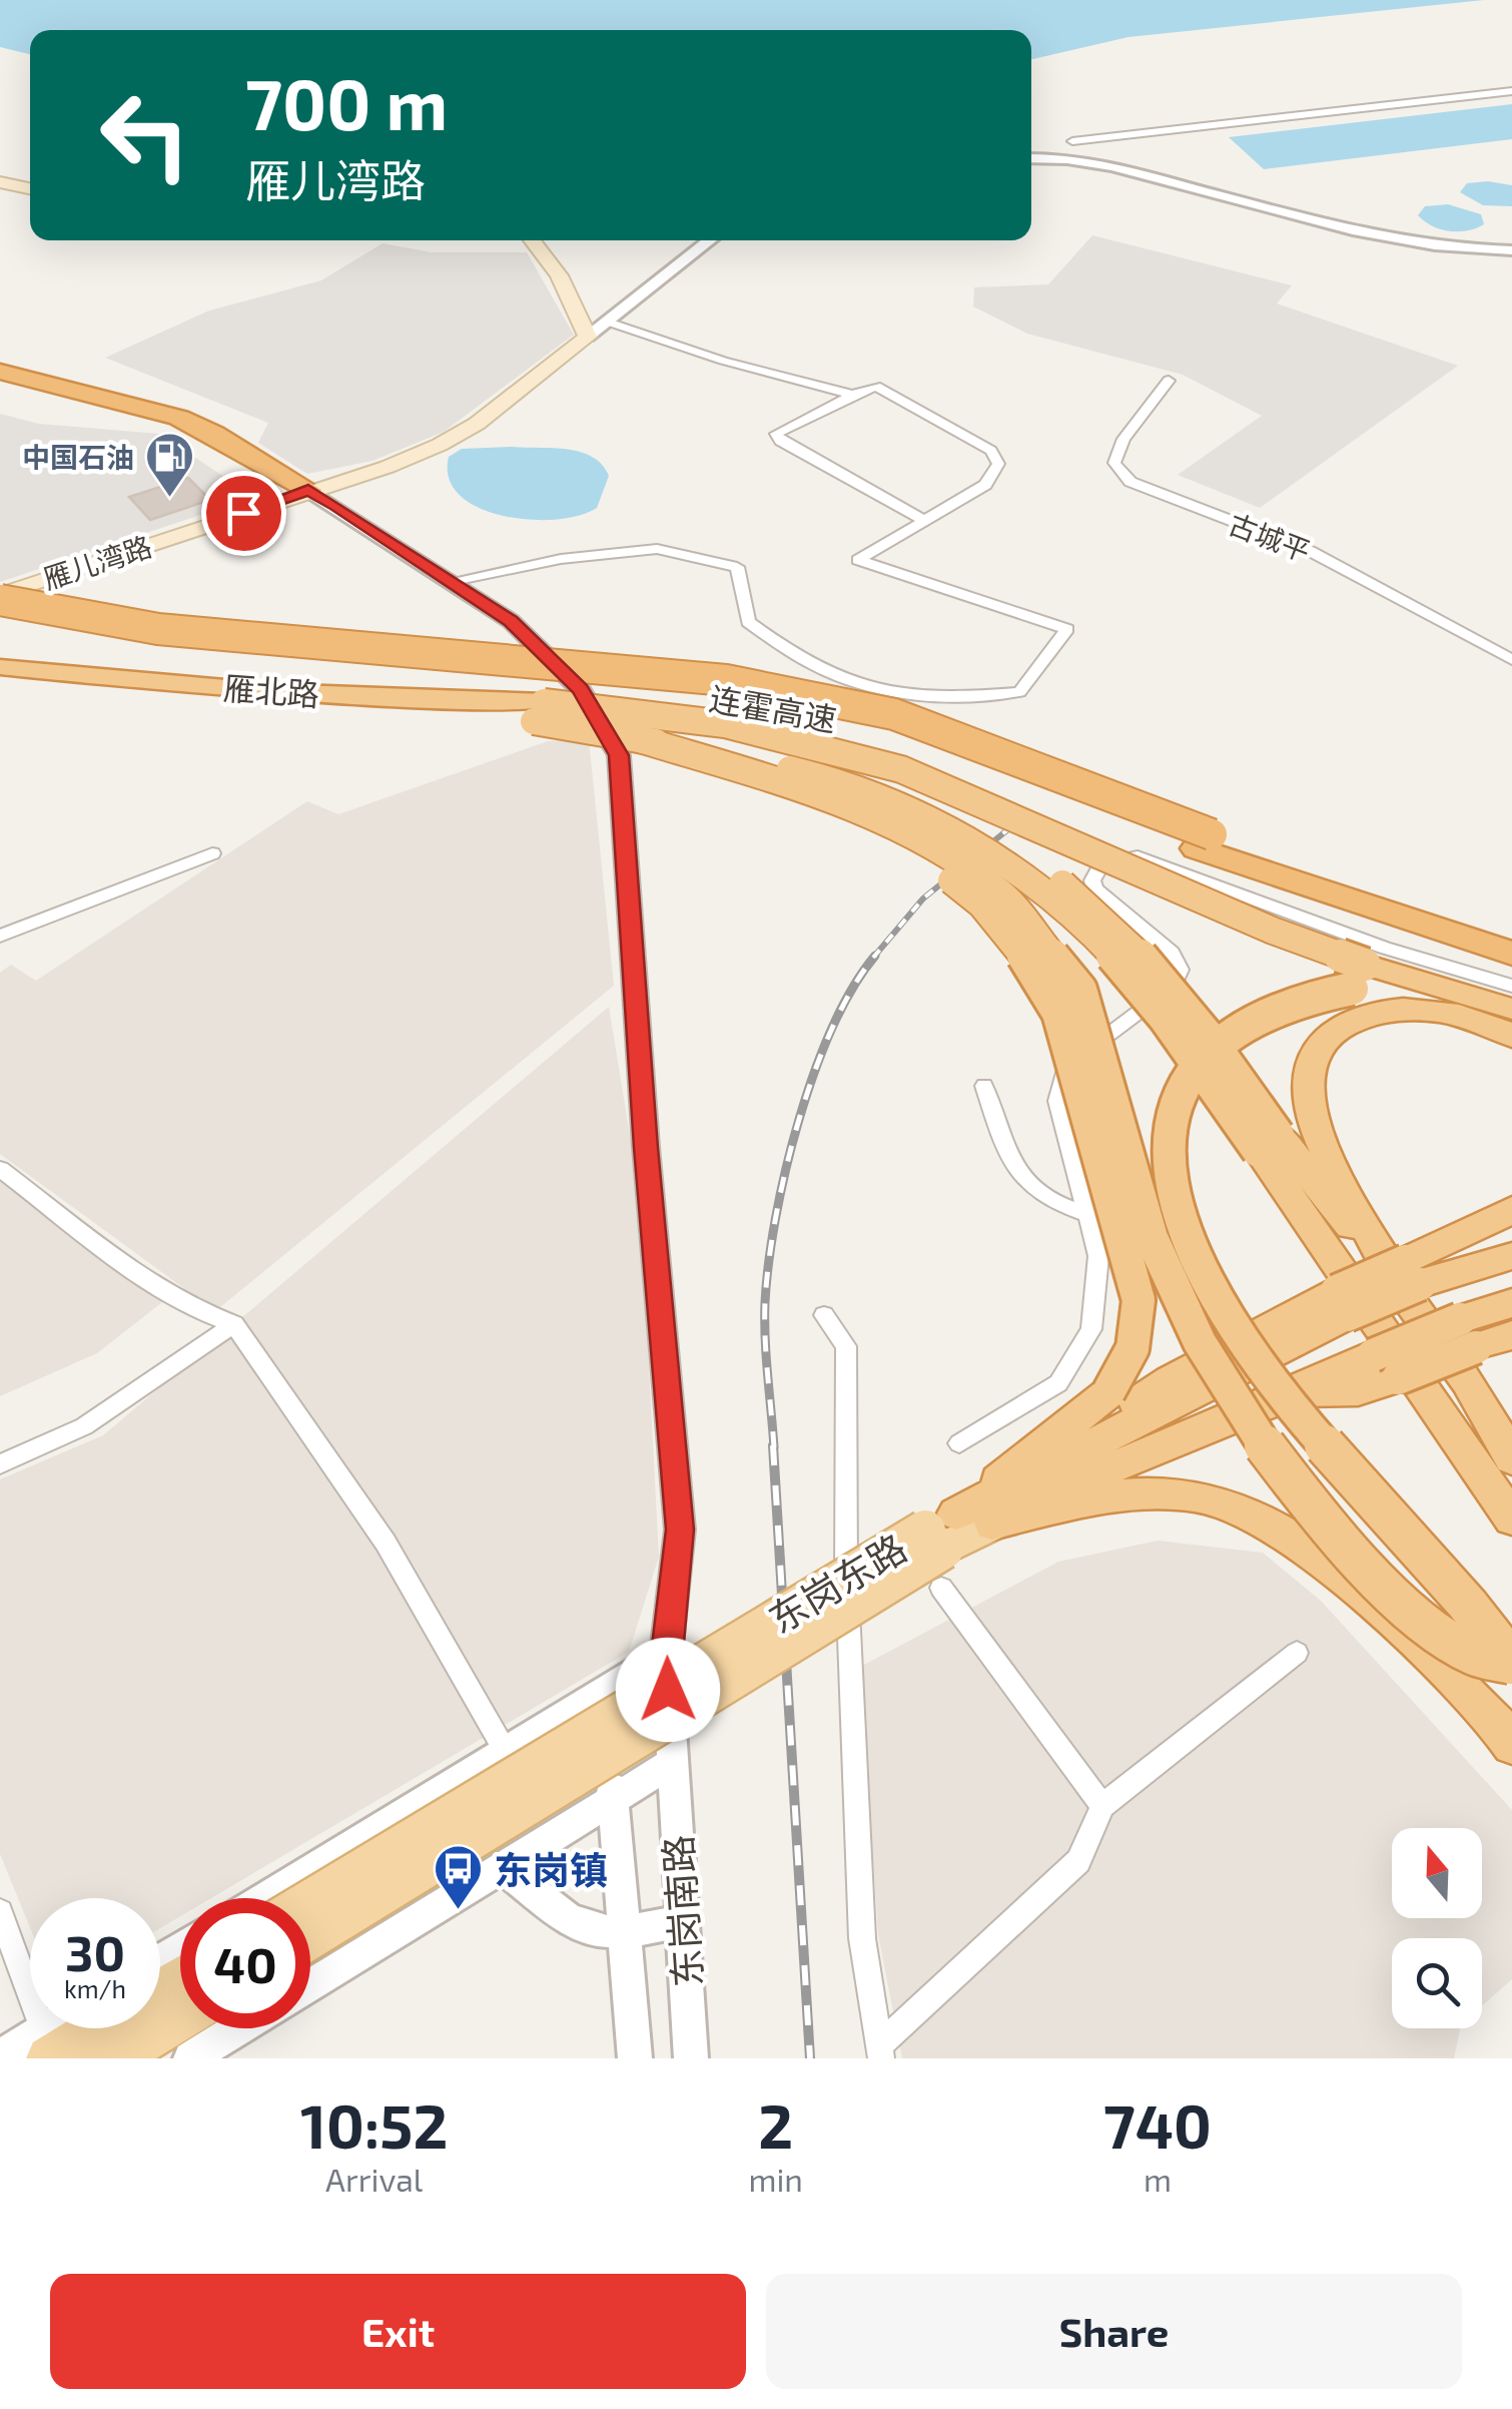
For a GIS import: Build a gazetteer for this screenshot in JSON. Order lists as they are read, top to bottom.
{
  "streets": {
    "highway": ["雁北路", "连霍高速", "东岗东路"],
    "main road": ["雁儿湾路"],
    "street": ["古城平", "东岗南路"]
  },
  "crossings": [
    ["雁儿湾路", "连霍高速"],
    ["雁儿湾路", "东岗南路"]
  ],
  "places": {
    "fuel station": ["中国石油"],
    "bus stop": ["东岗镇"]
  },
  "north": "top",
  "page": {
    "turn": ["700 m", "雁儿湾路"],
    "speed": "30 km/h",
    "limit": "40",
    "eta": [
      "10:52",
      "Arrival",
      "2",
      "min",
      "740",
      "m"
    ],
    "buttons": ["Exit", "Share"]
  }
}
